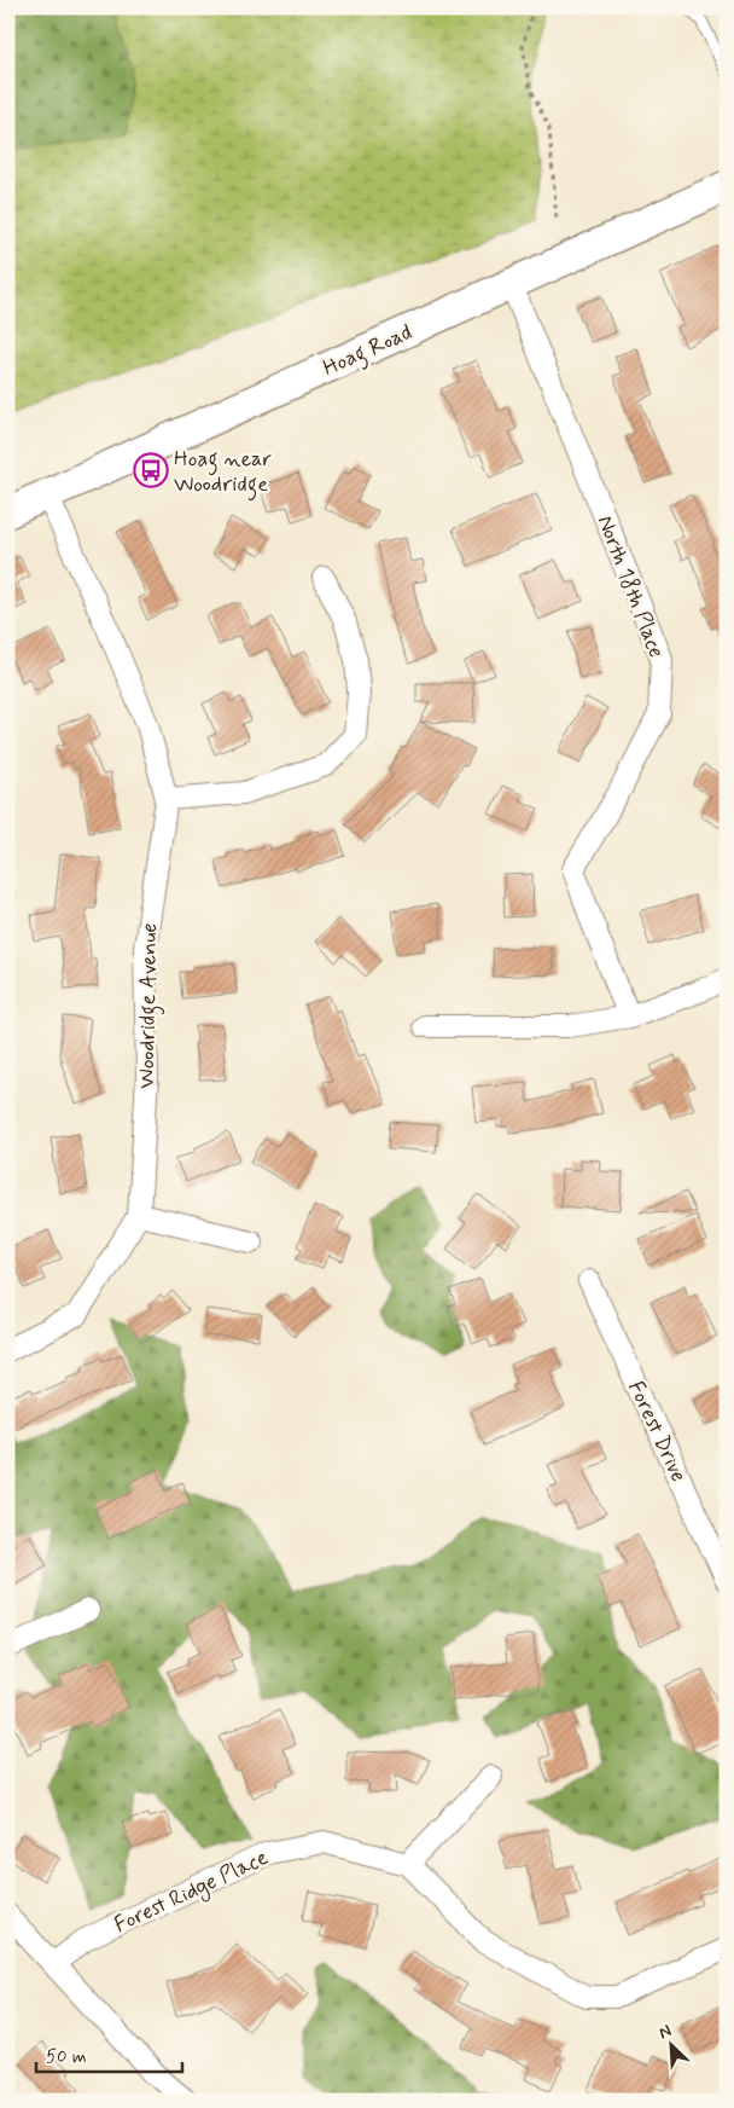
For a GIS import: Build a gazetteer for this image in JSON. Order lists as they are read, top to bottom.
{
  "streets": {
    "street": [
      "Hoag Road",
      "North 18th Place",
      "Woodridge Avenue",
      "Forest Drive",
      "Forest Ridge Place"
    ]
  },
  "crossings": [
    ["Hoag Road", "North 18th Place"],
    ["Hoag Road", "Woodridge Avenue"]
  ],
  "places": {
    "bus stop": ["Hoag near Woodridge"]
  },
  "scale_bar": "50 m",
  "north": "top left"
}
